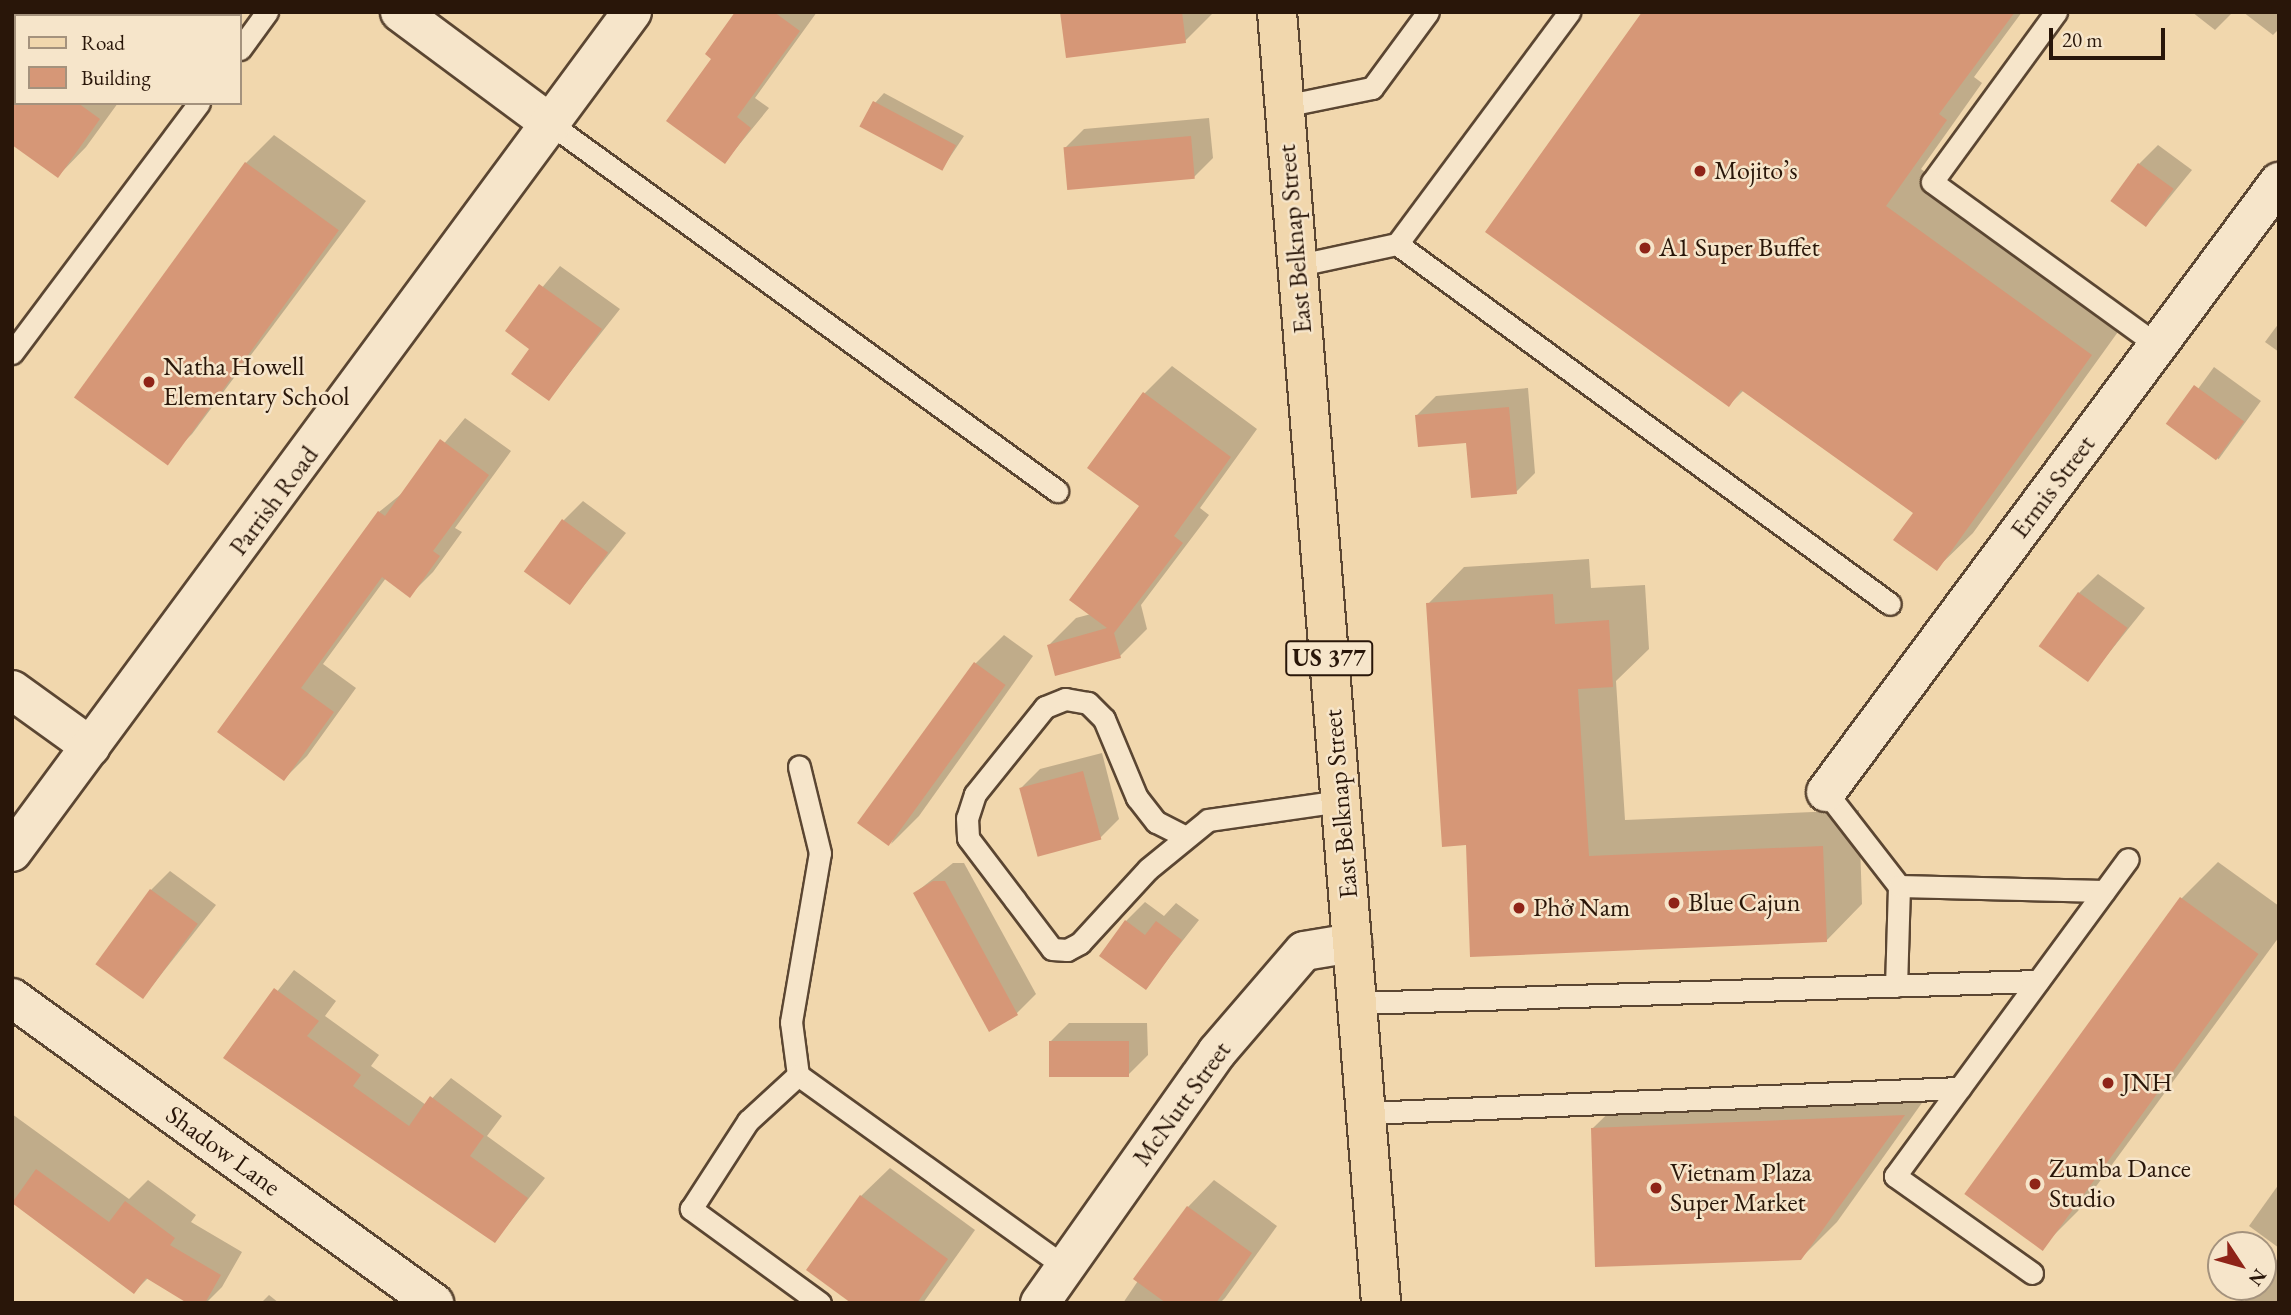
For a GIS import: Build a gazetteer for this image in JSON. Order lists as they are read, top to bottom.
{
  "streets": {
    "main road": ["East Belknap Street", "US 377"],
    "street": [
      "Ermis Street",
      "Parrish Road",
      "McNutt Street",
      "Shadow Lane"
    ]
  },
  "crossings": [
    ["East Belknap Street", "McNutt Street"]
  ],
  "places": [
    "Mojito’s",
    "A1 Super Buffet",
    "Natha Howell Elementary School",
    "Blue Cajun",
    "Phở Nam",
    "JNH",
    "Zumba Dance Studio",
    "Vietnam Plaza Super Market"
  ],
  "legend": ["Road", "Building"],
  "scale_bar": "20 m",
  "north": "bottom right"
}
